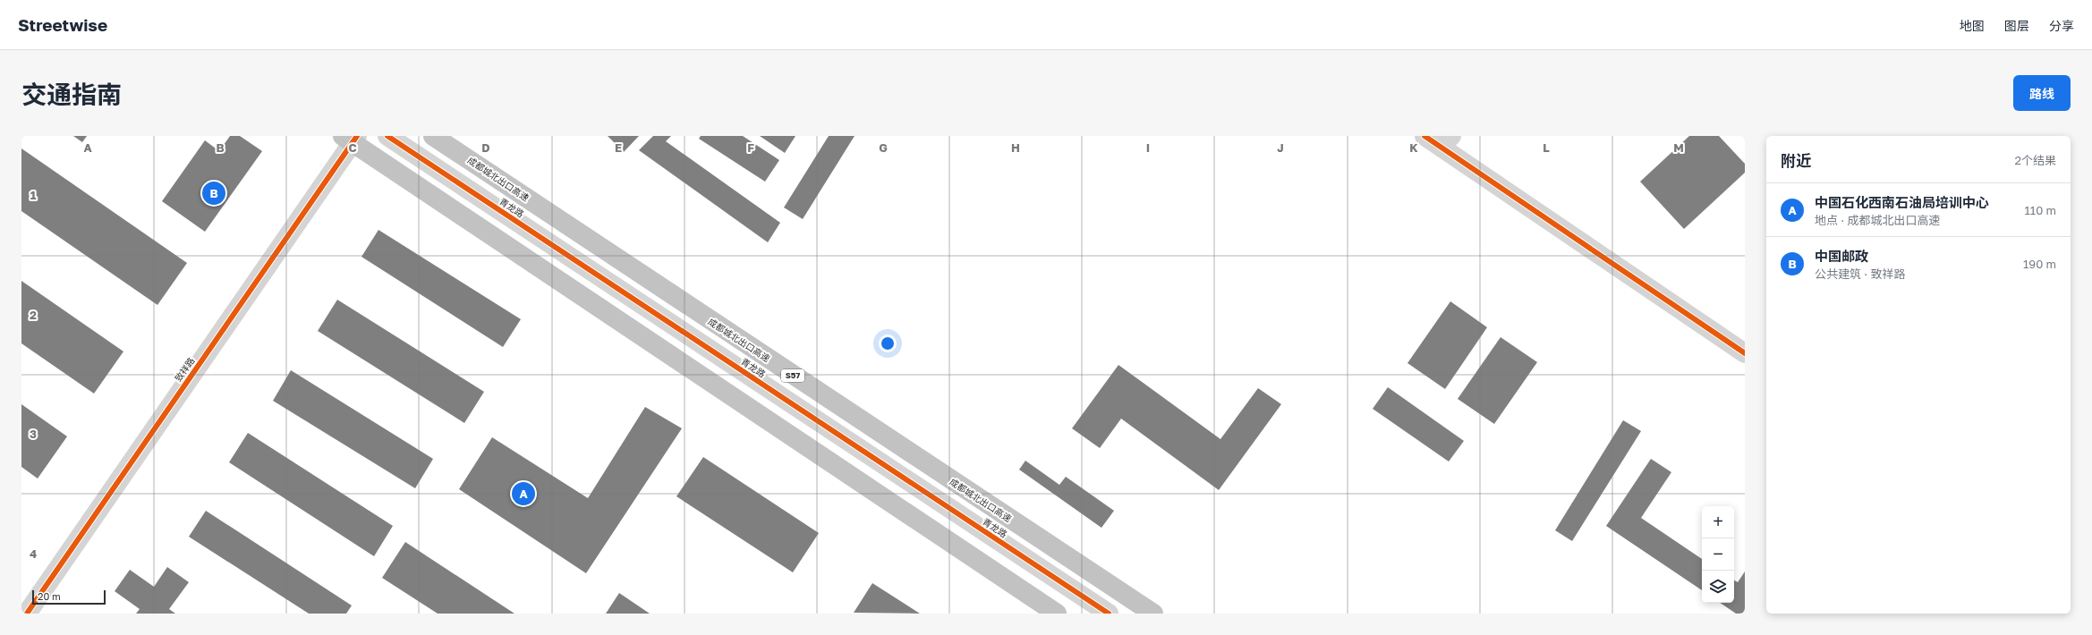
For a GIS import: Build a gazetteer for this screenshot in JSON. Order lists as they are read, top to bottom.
{
  "streets": {
    "highway": ["成都城北出口高速", "S57"],
    "street": ["青龙路", "致祥路"]
  },
  "scale_bar": "20 m",
  "page": {
    "header": "Streetwise",
    "nav": ["地图", "图层", "分享"],
    "title": "交通指南",
    "buttons": "路线",
    "heading": ["附近", "2个结果"],
    "pins": ["B", "A"],
    "list": [
      {
        "mark": "A",
        "name": "中国石化西南石油局培训中心",
        "note": "地点 · 成都城北出口高速",
        "value": "110 m"
      },
      {
        "mark": "B",
        "name": "中国邮政",
        "note": "公共建筑 · 致祥路",
        "value": "190 m"
      }
    ],
    "map_buttons": ["+", "−"],
    "scale": "20 m"
  },
  "grid": {
    "columns": [
      "A",
      "B",
      "C",
      "D",
      "E",
      "F",
      "G",
      "H",
      "I",
      "J",
      "K",
      "L",
      "M"
    ],
    "rows": [
      "1",
      "2",
      "3",
      "4"
    ]
  }
}
